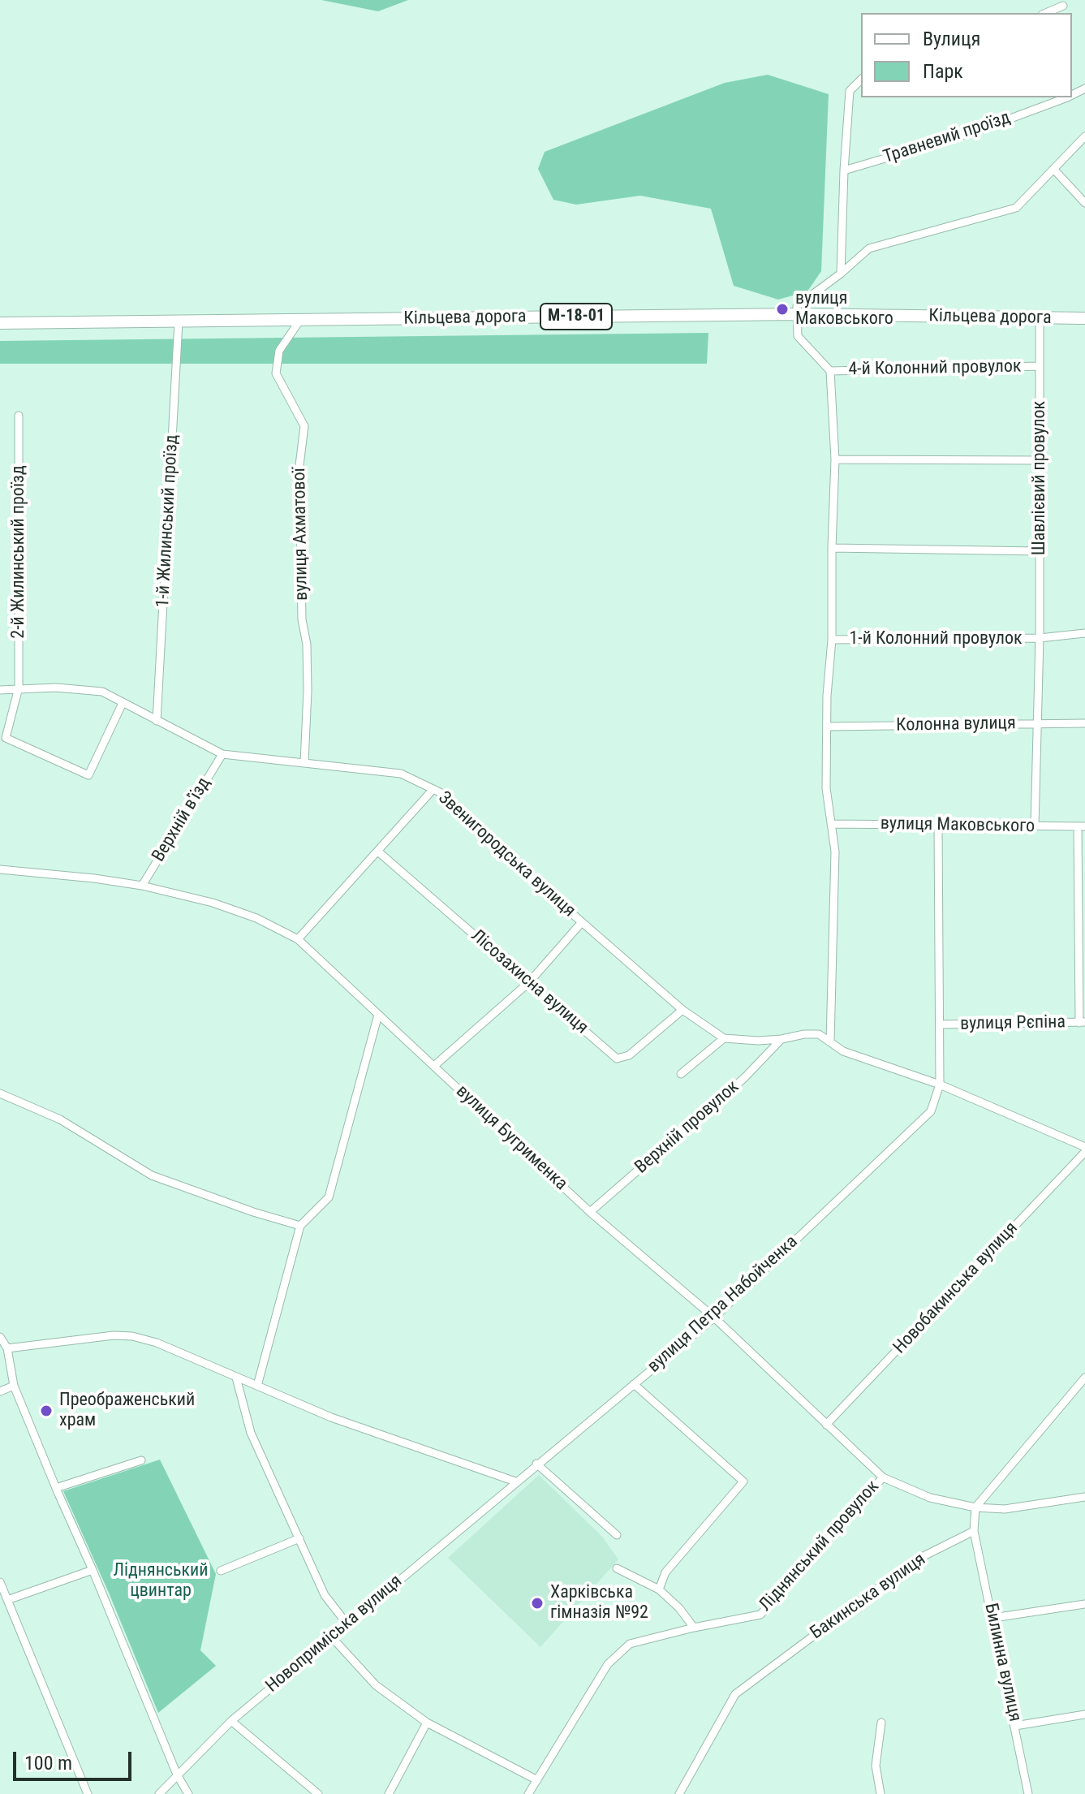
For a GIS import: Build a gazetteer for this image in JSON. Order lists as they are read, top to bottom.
{
  "streets": {
    "highway": ["М-18-01", "Кільцева дорога"],
    "street": [
      "Травневий проїзд",
      "4-й Колонний провулок",
      "Шавлієвий провулок",
      "1-й Жилинський проїзд",
      "вулиця Ахматової",
      "2-й Жилинський проїзд",
      "1-й Колонний провулок",
      "Колонна вулиця",
      "Верхній в'їзд",
      "вулиця Маковського",
      "Звенигородська вулиця",
      "Лісозахисна вулиця",
      "вулиця Рєпіна",
      "Верхній провулок",
      "вулиця Бугрименка",
      "Новобакинська вулиця",
      "вулиця Петра Набойченка",
      "Ліднянський провулок",
      "Бакинська вулиця",
      "Новоприміська вулиця",
      "Билинна вулиця"
    ]
  },
  "crossings": [
    ["Кільцева дорога", "Шавлієвий провулок"],
    ["Кільцева дорога", "1-й Жилинський проїзд"],
    ["Кільцева дорога", "вулиця Ахматової"],
    ["4-й Колонний провулок", "Шавлієвий провулок"],
    ["Шавлієвий провулок", "1-й Колонний провулок"],
    ["Шавлієвий провулок", "Колонна вулиця"],
    ["Шавлієвий провулок", "вулиця Маковського"],
    ["1-й Жилинський проїзд", "Звенигородська вулиця"],
    ["вулиця Ахматової", "Звенигородська вулиця"],
    ["2-й Жилинський проїзд", "Звенигородська вулиця"],
    ["Верхній в'їзд", "Звенигородська вулиця"],
    ["Верхній в'їзд", "вулиця Бугрименка"],
    ["вулиця Маковського", "вулиця Петра Набойченка"],
    ["Звенигородська вулиця", "Лісозахисна вулиця"],
    ["вулиця Рєпіна", "вулиця Петра Набойченка"],
    ["Верхній провулок", "вулиця Бугрименка"],
    ["вулиця Бугрименка", "Новобакинська вулиця"],
    ["вулиця Бугрименка", "вулиця Петра Набойченка"],
    ["вулиця Бугрименка", "Ліднянський провулок"],
    ["вулиця Петра Набойченка", "Новоприміська вулиця"],
    ["Бакинська вулиця", "Билинна вулиця"]
  ],
  "parks": ["Ліднянський цвинтар"],
  "places": ["вулиця Маковського", "Преображенський храм", "Харківська гімназія №92"],
  "legend": ["Вулиця", "Парк"],
  "scale_bar": "100 m"
}
